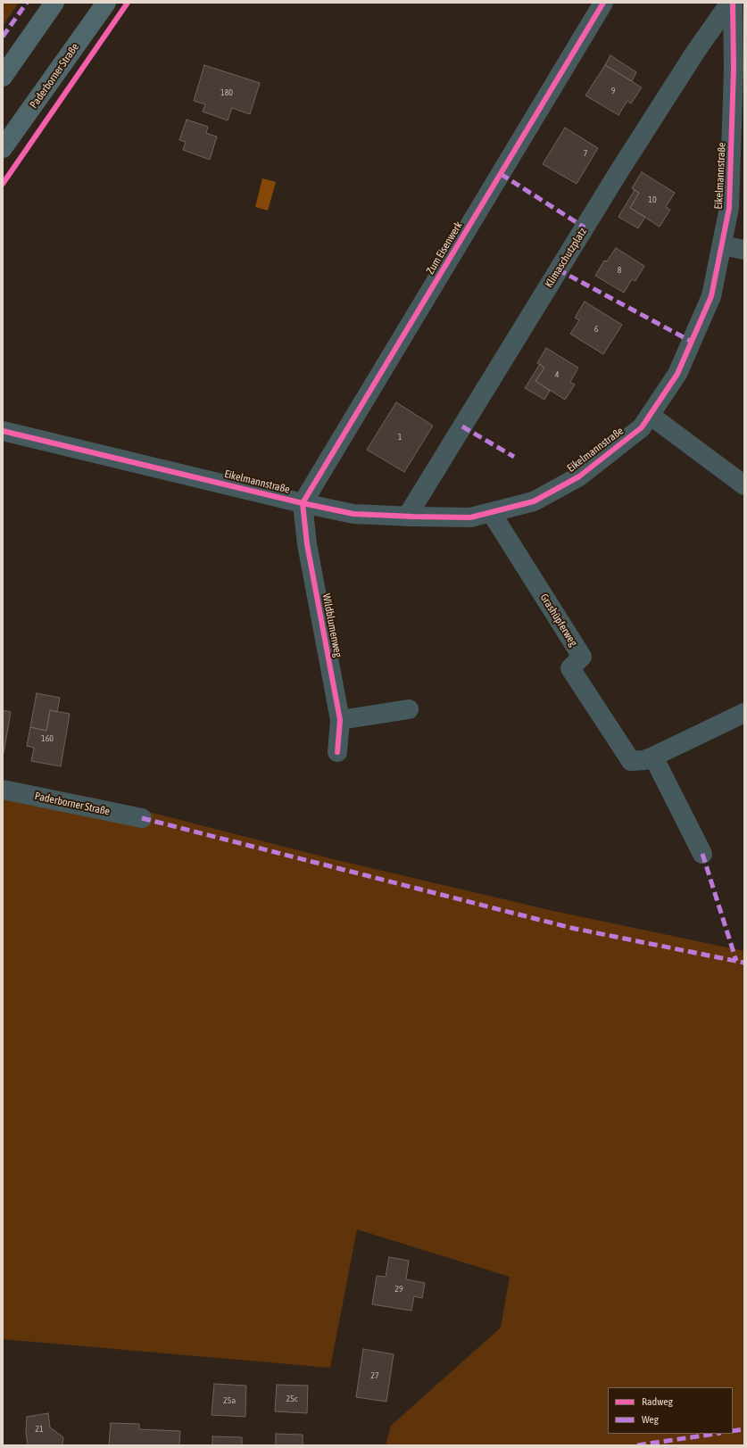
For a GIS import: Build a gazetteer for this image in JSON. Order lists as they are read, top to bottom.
{
  "streets": {
    "main road": ["Paderborner Straße"],
    "street": [
      "Eikelmannstraße",
      "Zum Eisenwerk",
      "Klimaschutzplatz",
      "Grashüpferweg",
      "Wildblumenweg"
    ]
  },
  "crossings": [
    ["Eikelmannstraße", "Zum Eisenwerk"],
    ["Eikelmannstraße", "Klimaschutzplatz"],
    ["Eikelmannstraße", "Grashüpferweg"],
    ["Eikelmannstraße", "Wildblumenweg"],
    ["Zum Eisenwerk", "Wildblumenweg"]
  ],
  "house_numbers": [
    "9",
    "180",
    "7",
    "10",
    "8",
    "6",
    "4",
    "1",
    "160",
    "29",
    "27",
    "25c",
    "25a",
    "21"
  ],
  "legend": ["Radweg", "Weg"]
}
